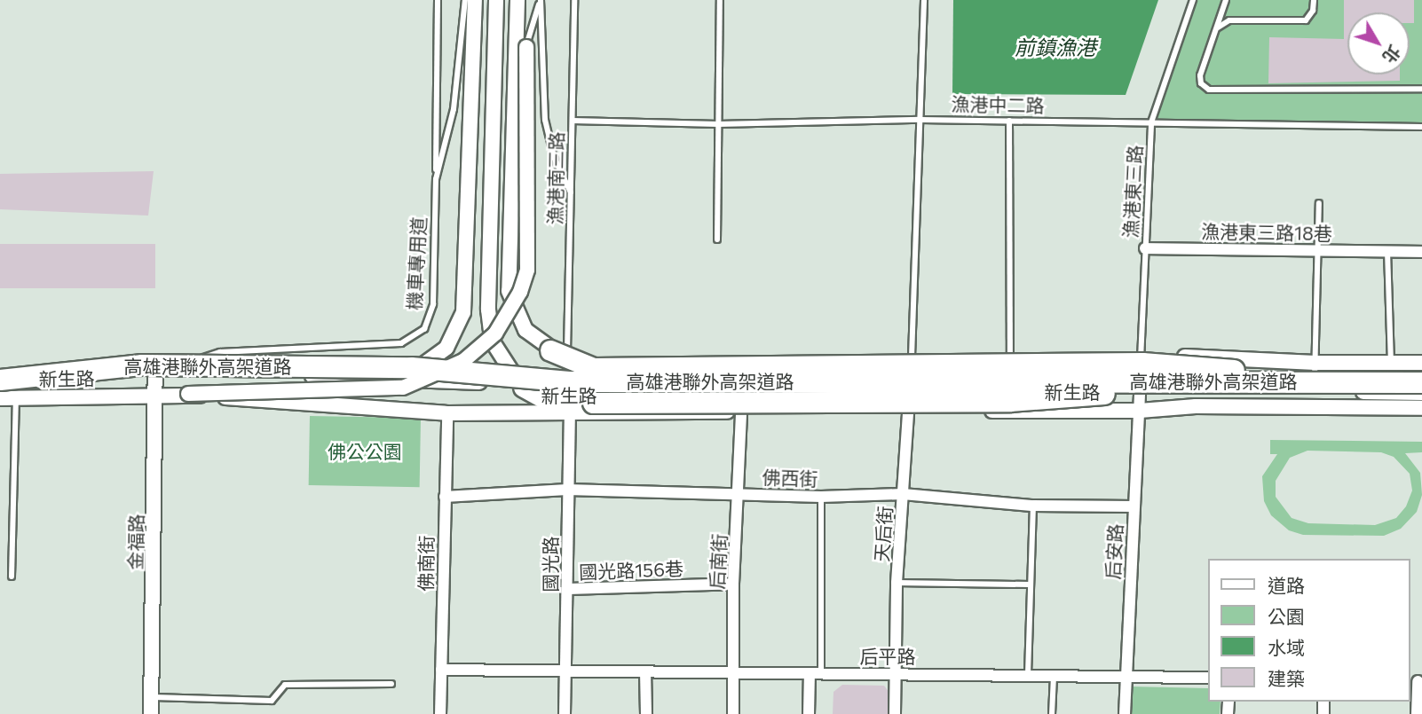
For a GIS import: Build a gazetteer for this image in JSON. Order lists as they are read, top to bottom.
{
  "streets": {
    "highway": ["高雄港聯外高架道路"],
    "street": [
      "漁港東三路18巷",
      "新生路",
      "佛西街",
      "天后街",
      "金福路",
      "后安路",
      "后南街",
      "佛南街",
      "國光路",
      "國光路156巷",
      "后平路"
    ],
    "lane": [
      "漁港中二路",
      "漁港南三路",
      "漁港東三路",
      "機車專用道"
    ]
  },
  "crossings": [
    ["漁港中二路", "漁港南三路"],
    ["漁港中二路", "漁港東三路"],
    ["漁港南三路", "新生路"],
    ["漁港東三路", "漁港東三路18巷"],
    ["漁港東三路", "新生路"],
    ["漁港東三路", "后安路"],
    ["機車專用道", "新生路"],
    ["機車專用道", "金福路"],
    ["高雄港聯外高架道路", "新生路"],
    ["新生路", "天后街"],
    ["新生路", "金福路"],
    ["新生路", "后安路"],
    ["新生路", "后南街"],
    ["新生路", "佛南街"],
    ["新生路", "國光路"],
    ["佛西街", "天后街"],
    ["佛西街", "后安路"],
    ["佛西街", "后南街"],
    ["佛西街", "佛南街"],
    ["佛西街", "國光路"],
    ["天后街", "后平路"],
    ["后安路", "后平路"],
    ["后南街", "國光路156巷"],
    ["后南街", "后平路"],
    ["佛南街", "后平路"],
    ["國光路", "國光路156巷"],
    ["國光路", "后平路"]
  ],
  "water": ["前鎮漁港"],
  "parks": ["佛公公園"],
  "legend": [
    "道路",
    "公園",
    "水域",
    "建築"
  ],
  "north": "bottom right"
}
